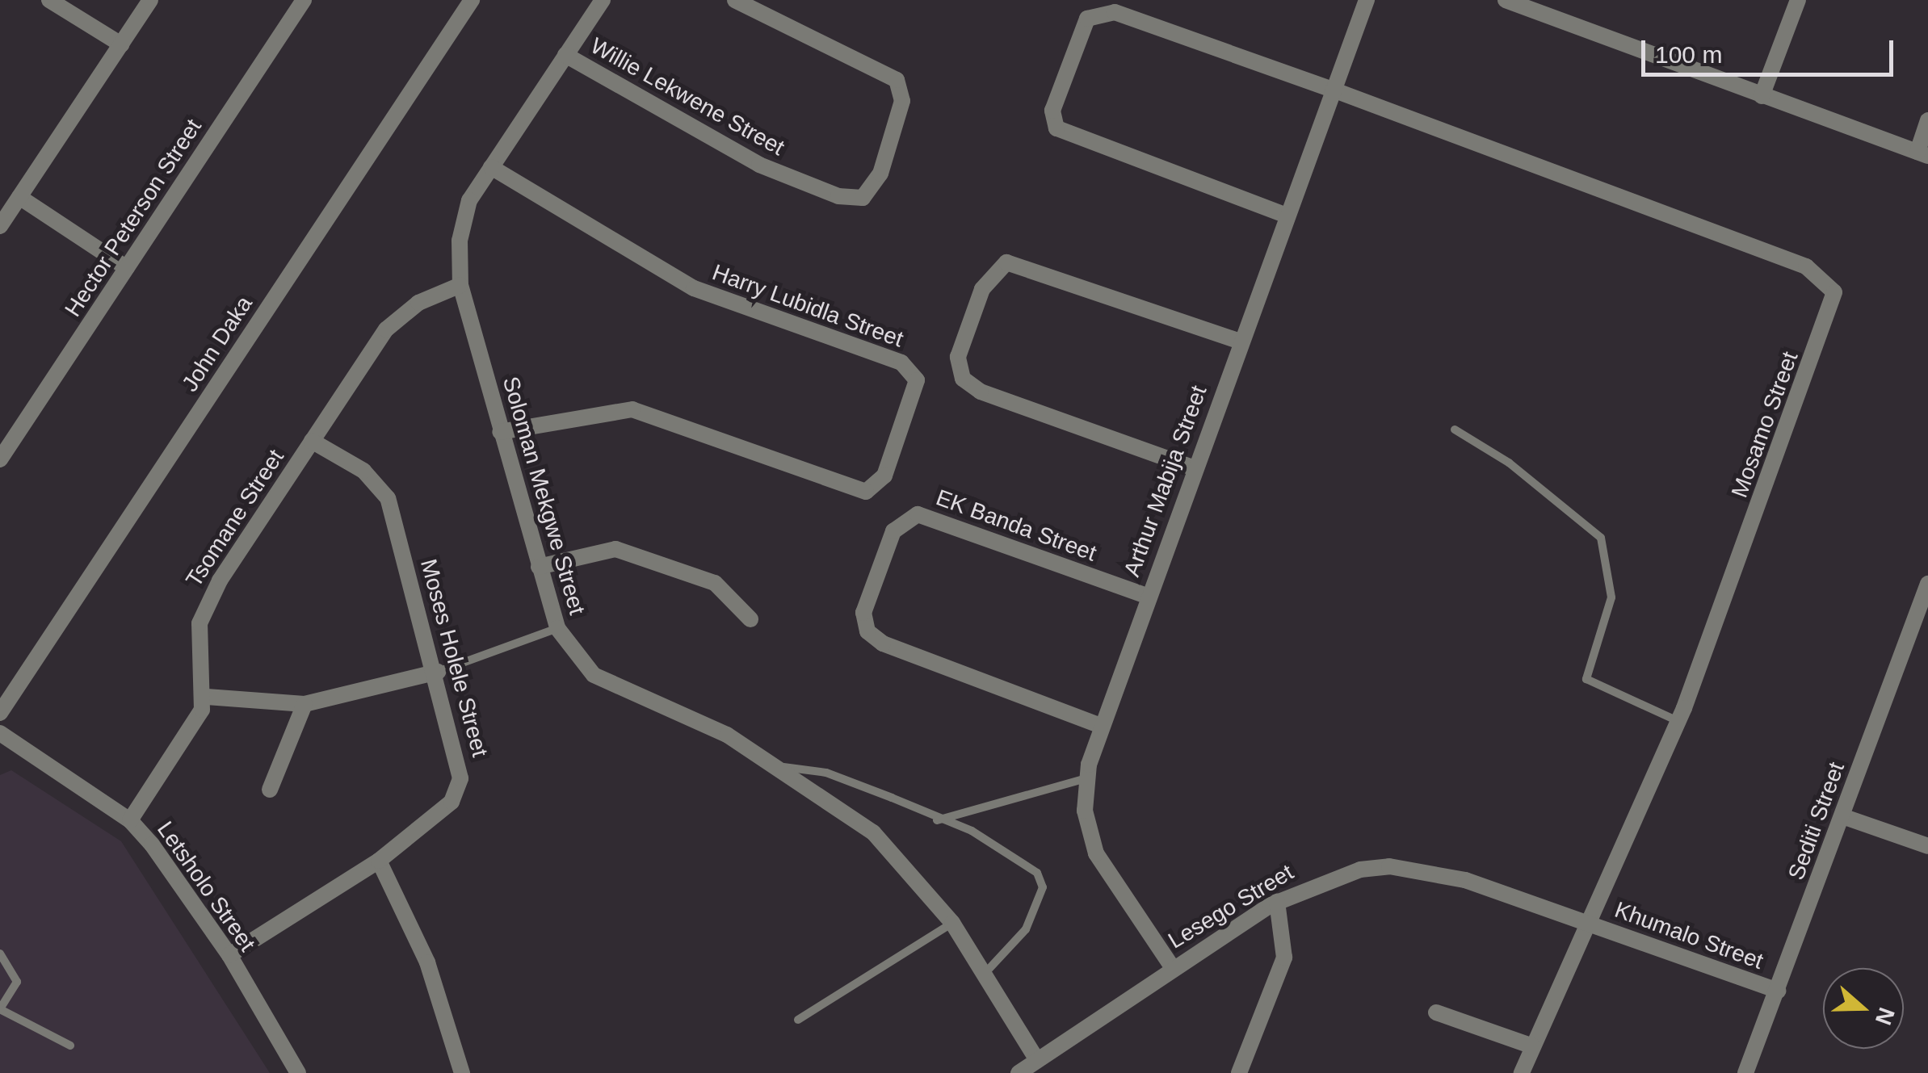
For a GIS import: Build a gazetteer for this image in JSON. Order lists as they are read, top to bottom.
{
  "streets": {
    "street": [
      "Willie Lekwene Street",
      "Hector Peterson Street",
      "Harry Lubidla Street",
      "John Daka",
      "Mosamo Street",
      "Arthur Mabija Street",
      "Soloman Mekgwe Street",
      "Tsomane Street",
      "EK Banda Street",
      "Moses Holele Street",
      "Sediti Street",
      "Letsholo Street",
      "Lesego Street",
      "Khumalo Street"
    ]
  },
  "crossings": [
    ["Willie Lekwene Street", "Soloman Mekgwe Street"],
    ["Harry Lubidla Street", "Soloman Mekgwe Street"],
    ["Mosamo Street", "Arthur Mabija Street"],
    ["Mosamo Street", "Lesego Street"],
    ["Mosamo Street", "Khumalo Street"],
    ["Arthur Mabija Street", "EK Banda Street"],
    ["Arthur Mabija Street", "Lesego Street"],
    ["Soloman Mekgwe Street", "Tsomane Street"],
    ["Soloman Mekgwe Street", "Lesego Street"],
    ["Tsomane Street", "Moses Holele Street"],
    ["Moses Holele Street", "Letsholo Street"],
    ["Sediti Street", "Khumalo Street"],
    ["Lesego Street", "Khumalo Street"]
  ],
  "scale_bar": "100 m",
  "north": "right"
}
